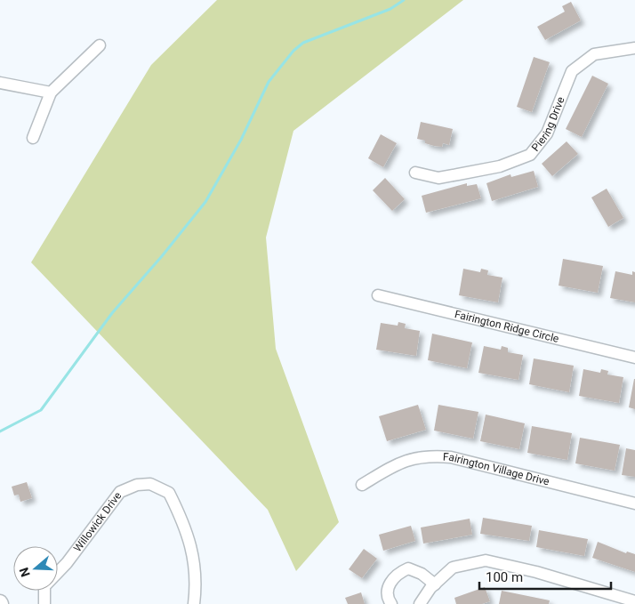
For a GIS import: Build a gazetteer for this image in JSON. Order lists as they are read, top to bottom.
{
  "streets": {
    "street": [
      "Piering Drive",
      "Fairington Ridge Circle",
      "Fairington Village Drive",
      "Willowick Drive"
    ]
  },
  "scale_bar": "100 m",
  "north": "left"
}
